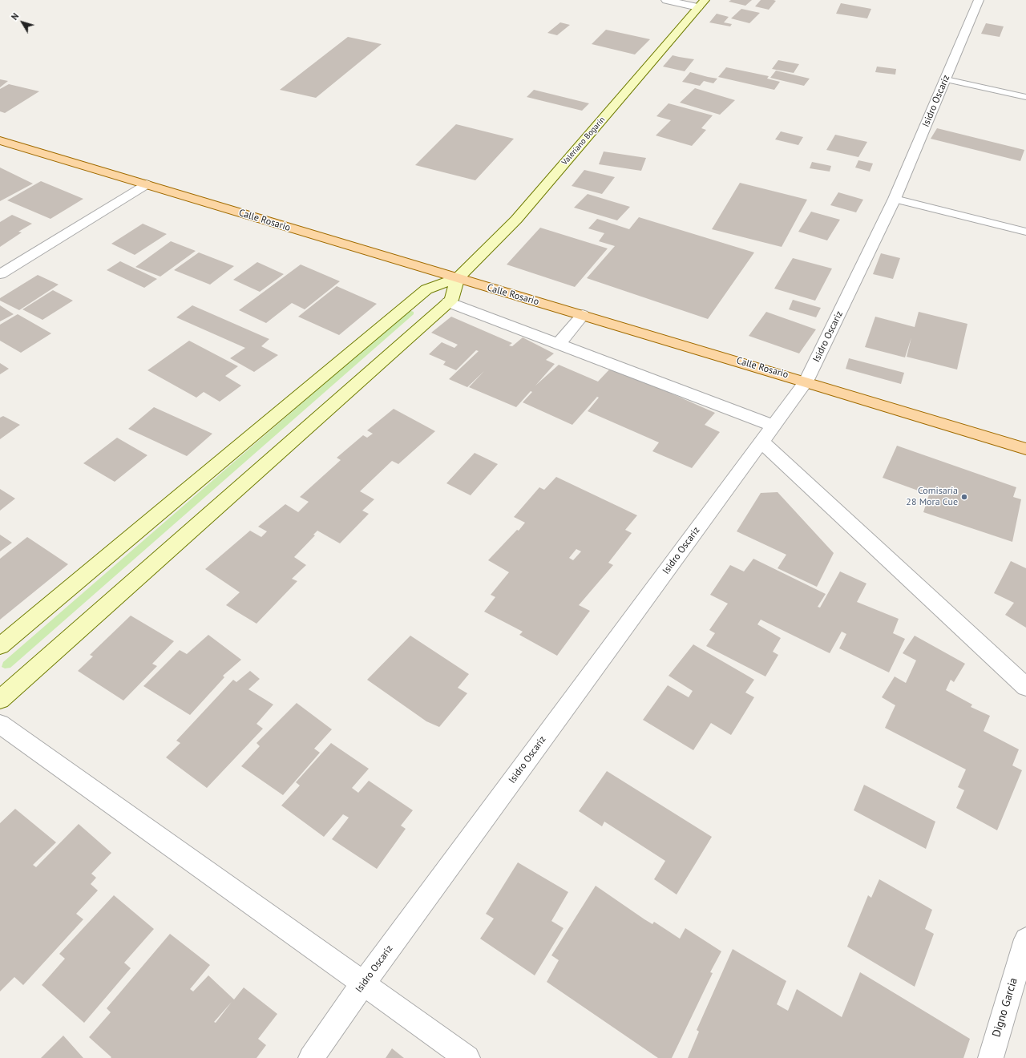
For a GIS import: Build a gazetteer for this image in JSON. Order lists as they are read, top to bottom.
{
  "streets": {
    "main road": ["Calle Rosario"],
    "street": ["Isidro Oscariz", "Valeriano Bogarín", "Digno Garcia"]
  },
  "crossings": [
    ["Isidro Oscariz", "Calle Rosario"],
    ["Valeriano Bogarín", "Calle Rosario"]
  ],
  "places": ["Comisaría 28 Mora Cue"],
  "north": "top left"
}
